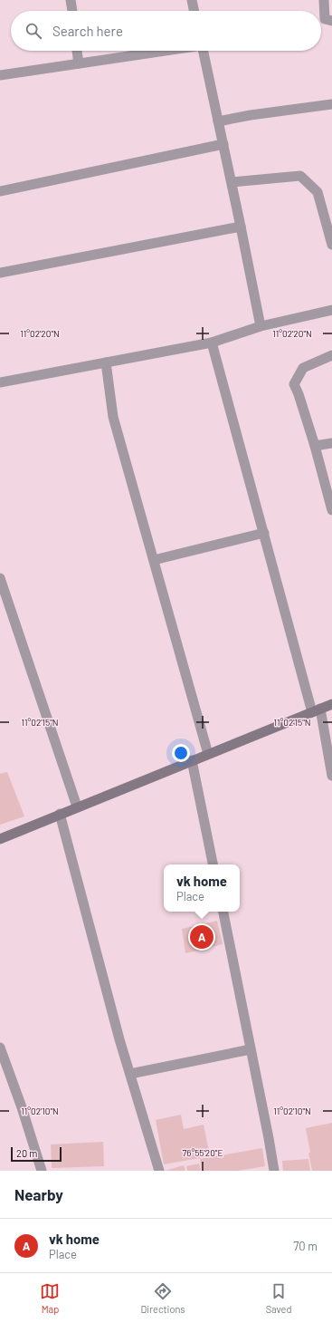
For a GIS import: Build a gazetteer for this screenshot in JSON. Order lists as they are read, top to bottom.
{
  "scale_bar": "20 m",
  "page": {
    "search": "Search here",
    "popup": ["vk home", "Place"],
    "pins": "A",
    "scale": "20 m",
    "heading": "Nearby",
    "list": [
      {
        "mark": "A",
        "name": "vk home",
        "note": "Place",
        "value": "70 m"
      }
    ],
    "nav": ["Map", "Directions", "Saved"]
  },
  "coordinates": [
    "11°02'20\"N",
    "11°02'15\"N",
    "11°02'10\"N",
    "76°55'20\"E"
  ]
}
